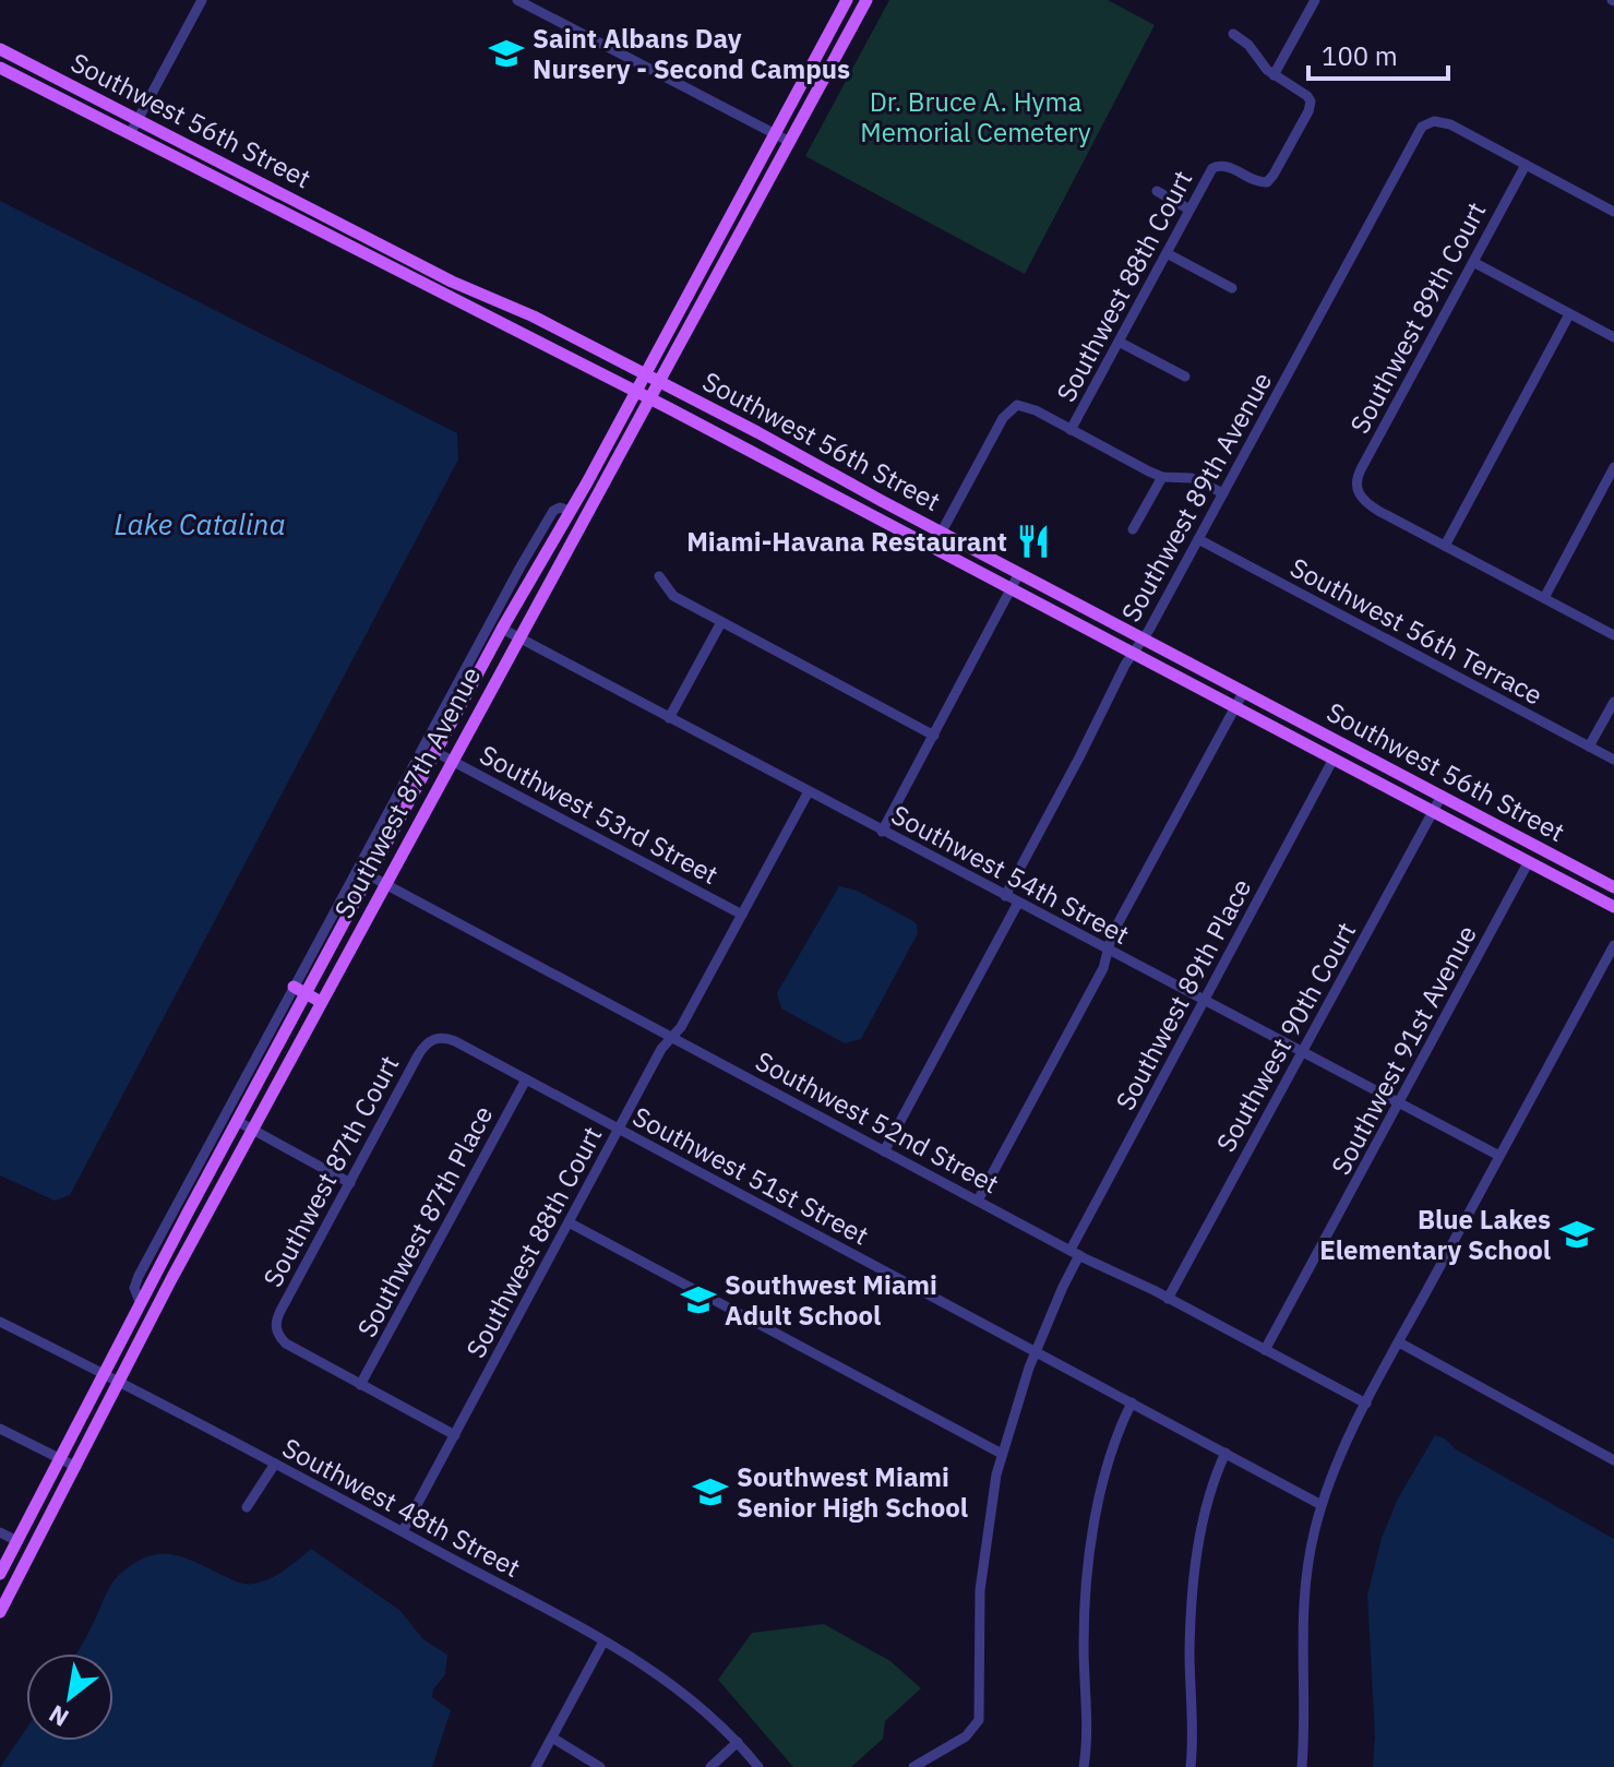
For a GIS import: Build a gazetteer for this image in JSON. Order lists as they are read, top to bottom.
{
  "streets": {
    "main road": ["Southwest 56th Street", "Southwest 87th Avenue"],
    "street": [
      "Southwest 88th Court",
      "Southwest 89th Court",
      "Southwest 89th Avenue",
      "Southwest 56th Terrace",
      "Southwest 53rd Street",
      "Southwest 54th Street",
      "Southwest 89th Place",
      "Southwest 90th Court",
      "Southwest 91st Avenue",
      "Southwest 52nd Street",
      "Southwest 87th Court",
      "Southwest 51st Street",
      "Southwest 87th Place",
      "Southwest 48th Street"
    ]
  },
  "crossings": [
    ["Southwest 56th Street", "Southwest 89th Avenue"],
    ["Southwest 56th Street", "Southwest 87th Avenue"],
    ["Southwest 56th Street", "Southwest 89th Place"],
    ["Southwest 56th Street", "Southwest 90th Court"],
    ["Southwest 56th Street", "Southwest 91st Avenue"],
    ["Southwest 88th Court", "Southwest 53rd Street"],
    ["Southwest 88th Court", "Southwest 54th Street"],
    ["Southwest 88th Court", "Southwest 52nd Street"],
    ["Southwest 88th Court", "Southwest 51st Street"],
    ["Southwest 88th Court", "Southwest 48th Street"],
    ["Southwest 89th Court", "Southwest 89th Avenue"],
    ["Southwest 89th Avenue", "Southwest 56th Terrace"],
    ["Southwest 89th Avenue", "Southwest 54th Street"],
    ["Southwest 87th Avenue", "Southwest 53rd Street"],
    ["Southwest 87th Avenue", "Southwest 54th Street"],
    ["Southwest 87th Avenue", "Southwest 52nd Street"],
    ["Southwest 87th Avenue", "Southwest 48th Street"],
    ["Southwest 54th Street", "Southwest 89th Place"],
    ["Southwest 54th Street", "Southwest 90th Court"],
    ["Southwest 54th Street", "Southwest 91st Avenue"],
    ["Southwest 89th Place", "Southwest 52nd Street"],
    ["Southwest 89th Place", "Southwest 51st Street"],
    ["Southwest 90th Court", "Southwest 52nd Street"],
    ["Southwest 91st Avenue", "Southwest 52nd Street"],
    ["Southwest 87th Court", "Southwest 51st Street"],
    ["Southwest 87th Court", "Southwest 87th Place"],
    ["Southwest 51st Street", "Southwest 87th Place"]
  ],
  "water": ["Lake Catalina"],
  "parks": ["Dr. Bruce A. Hyma Memorial Cemetery"],
  "places": {
    "school or university": [
      "Saint Albans Day Nursery - Second Campus",
      "Blue Lakes Elementary School",
      "Southwest Miami Adult School",
      "Southwest Miami Senior High School"
    ],
    "restaurant": ["Miami-Havana Restaurant"]
  },
  "scale_bar": "100 m",
  "north": "bottom left"
}
